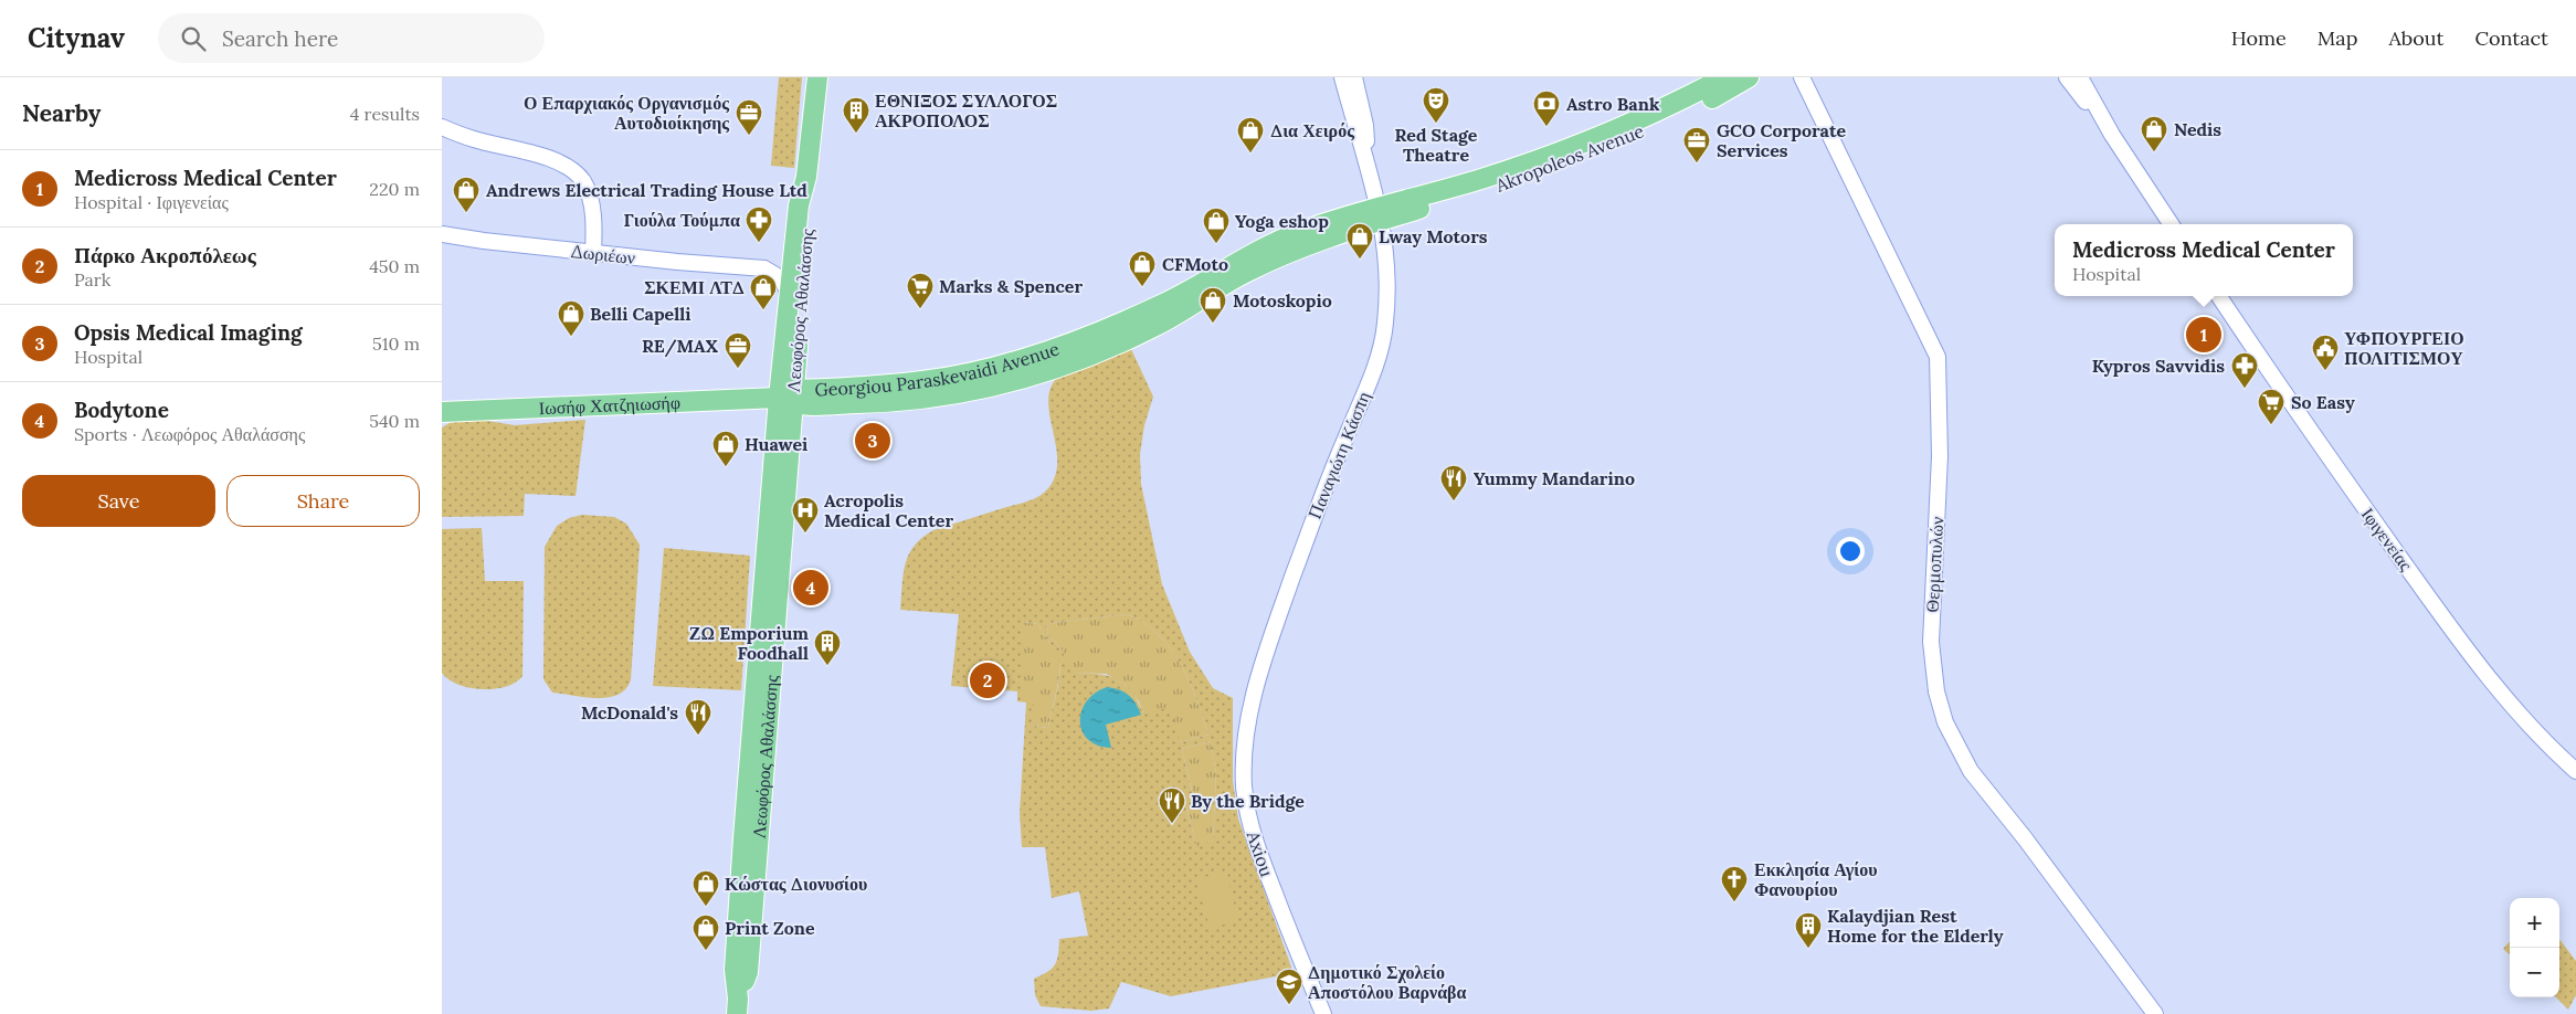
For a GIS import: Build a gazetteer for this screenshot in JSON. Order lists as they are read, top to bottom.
{
  "streets": {
    "main road": [
      "Akropoleos Avenue",
      "Λεωφόρος Αθαλάσσης",
      "Georgiou Paraskevaidi Avenue",
      "Ιωσήφ Χατζηιωσήφ"
    ],
    "street": [
      "Δωριέων",
      "Παναγιώτη Κάσπη",
      "Ιφιγενείας",
      "Θερμοπυλών",
      "Axiou"
    ]
  },
  "crossings": [
    ["Akropoleos Avenue", "Georgiou Paraskevaidi Avenue"],
    ["Akropoleos Avenue", "Παναγιώτη Κάσπη"],
    ["Λεωφόρος Αθαλάσσης", "Georgiou Paraskevaidi Avenue"],
    ["Λεωφόρος Αθαλάσσης", "Ιωσήφ Χατζηιωσήφ"],
    ["Georgiou Paraskevaidi Avenue", "Ιωσήφ Χατζηιωσήφ"],
    ["Georgiou Paraskevaidi Avenue", "Παναγιώτη Κάσπη"],
    ["Παναγιώτη Κάσπη", "Axiou"]
  ],
  "places": {
    "theatre": ["Red Stage Theatre"],
    "bank": ["Astro Bank"],
    "building": ["ΕΘΝΙΞΟΣ ΣΥΛΛΟΓΟΣ ΑΚΡΟΠΟΛΟΣ", "ΖΩ Emporium Foodhall", "Kalaydjian Rest Home for the Elderly"],
    "office": ["Ο Επαρχιακός Οργανισμός Αυτοδιοίκησης", "GCO Corporate Services", "RE/MAX"],
    "shop": [
      "Nedis",
      "Δια Χειρός",
      "Andrews Electrical Trading House Ltd",
      "Yoga eshop",
      "Lway Motors",
      "CFMoto",
      "ΣΚΕΜΙ ΛΤΔ",
      "Motoskopio",
      "Belli Capelli",
      "Huawei",
      "Κώστας Διονυσίου",
      "Print Zone"
    ],
    "pharmacy": ["Γιούλα Τούμπα", "Kypros Savvidis"],
    "supermarket": ["Marks & Spencer", "So Easy"],
    "public building": ["ΥΦΠΟΥΡΓΕΙΟ ΠΟΛΙΤΙΣΜΟΥ"],
    "restaurant": ["Yummy Mandarino", "McDonald's", "By the Bridge"],
    "hospital": ["Acropolis Medical Center"],
    "church": ["Εκκλησία Αγίου Φανουρίου"],
    "school or university": ["Δημοτικό Σχολείο Αποστόλου Βαρνάβα"]
  },
  "page": {
    "header": "Citynav",
    "search": "Search here",
    "nav": [
      "Home",
      "Map",
      "About",
      "Contact"
    ],
    "heading": ["Nearby", "4 results"],
    "list": [
      {
        "mark": "1",
        "name": "Medicross Medical Center",
        "note": "Hospital · Ιφιγενείας",
        "value": "220 m"
      },
      {
        "mark": "2",
        "name": "Πάρκο Ακροπόλεως",
        "note": "Park",
        "value": "450 m"
      },
      {
        "mark": "3",
        "name": "Opsis Medical Imaging",
        "note": "Hospital",
        "value": "510 m"
      },
      {
        "mark": "4",
        "name": "Bodytone",
        "note": "Sports · Λεωφόρος Αθαλάσσης",
        "value": "540 m"
      }
    ],
    "popup": ["Medicross Medical Center", "Hospital"],
    "pins": [
      "1",
      "3",
      "4",
      "2"
    ],
    "buttons": ["Save", "Share"],
    "map_buttons": ["+", "−"]
  }
}
